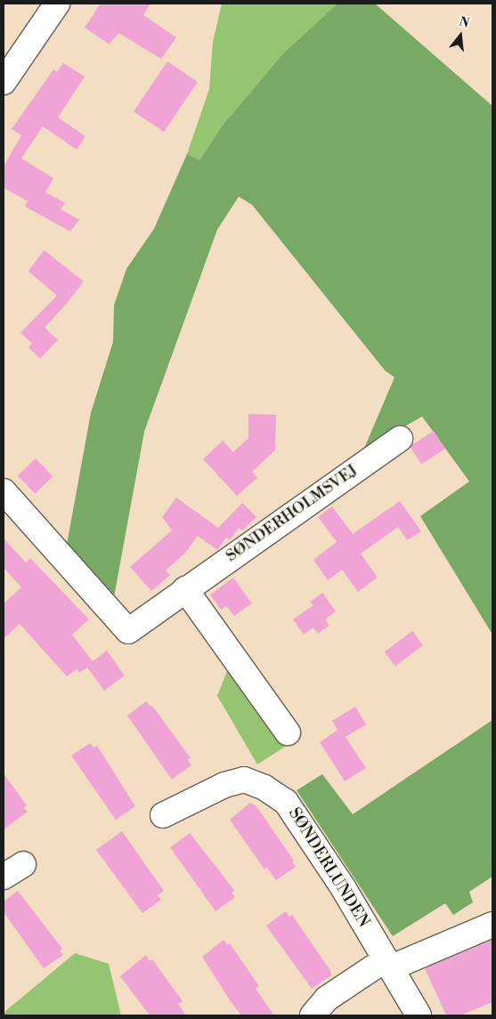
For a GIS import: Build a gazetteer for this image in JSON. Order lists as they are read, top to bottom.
{
  "streets": {
    "street": ["SØNDERHOLMSVEJ", "SØNDERLUNDEN"]
  },
  "north": "top"
}
